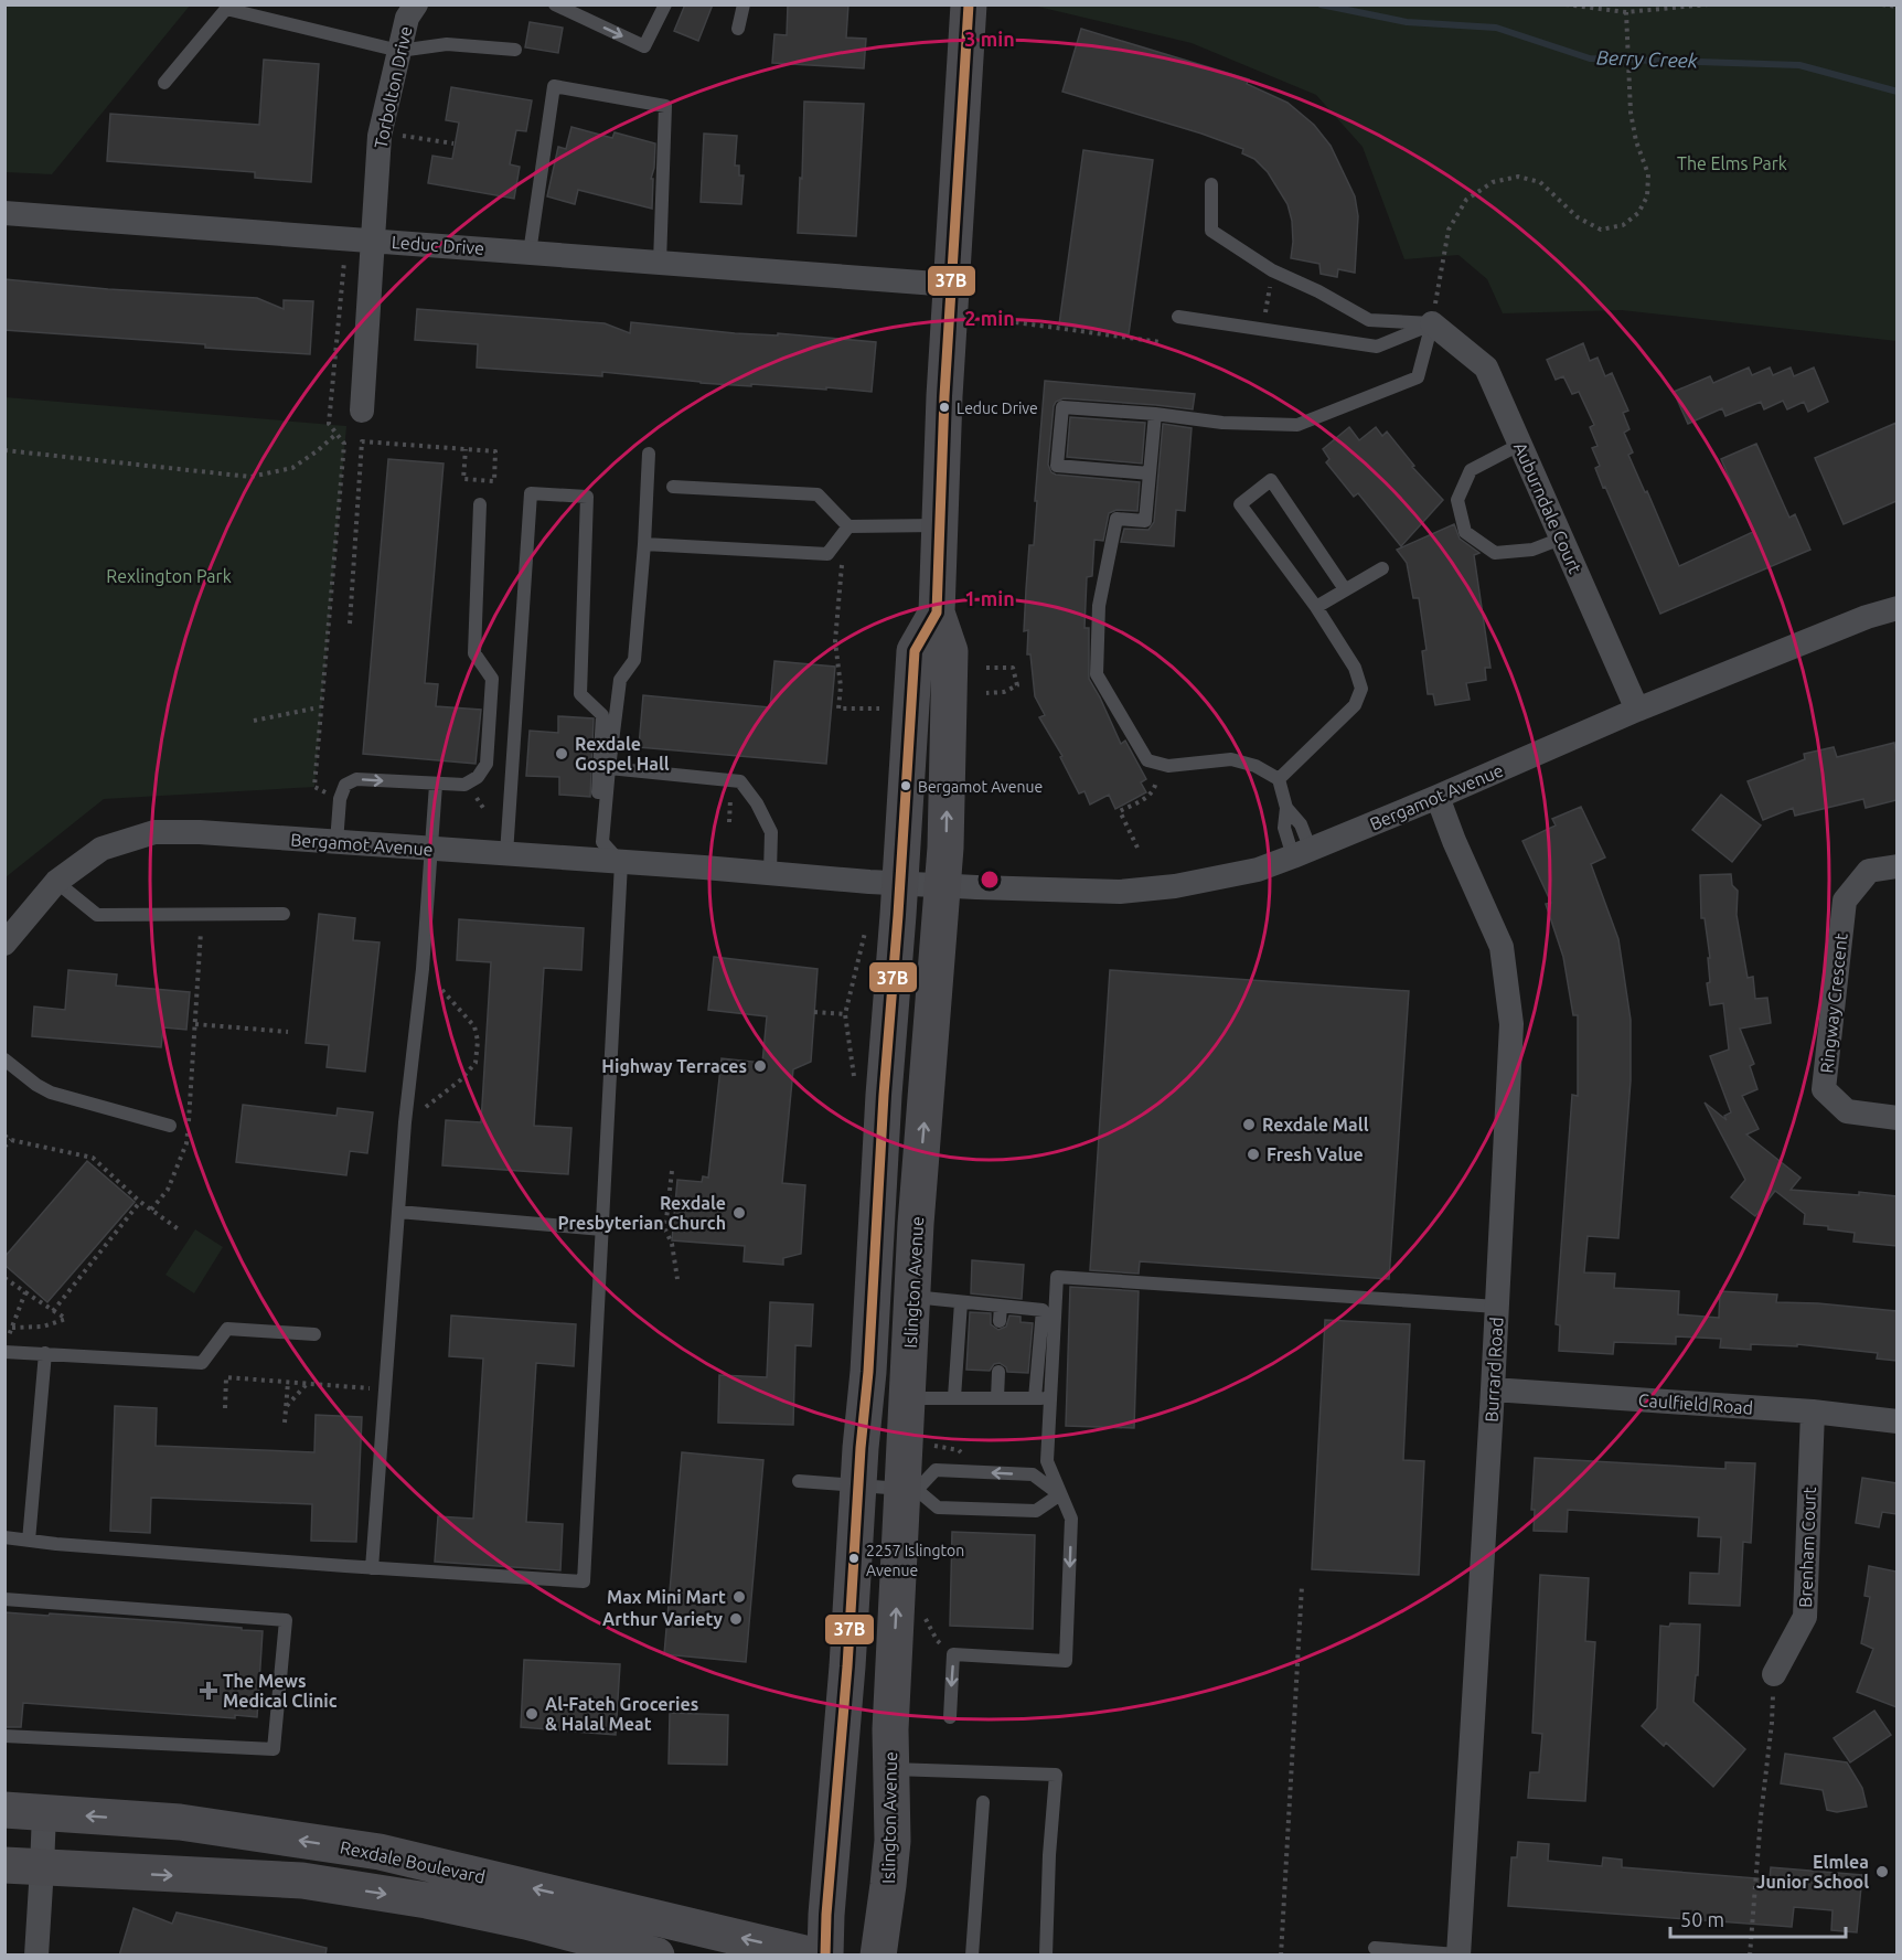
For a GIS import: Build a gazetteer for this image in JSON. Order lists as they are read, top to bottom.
{
  "streets": {
    "main road": ["Islington Avenue", "Rexdale Boulevard"],
    "street": [
      "Torbolton Drive",
      "Leduc Drive",
      "Auburndale Court",
      "Bergamot Avenue",
      "Ringway Crescent",
      "Burrard Road",
      "Caulfield Road",
      "Brenham Court"
    ]
  },
  "crossings": [
    ["Torbolton Drive", "Leduc Drive"],
    ["Leduc Drive", "Islington Avenue"],
    ["Auburndale Court", "Bergamot Avenue"],
    ["Bergamot Avenue", "Islington Avenue"],
    ["Bergamot Avenue", "Burrard Road"],
    ["Burrard Road", "Caulfield Road"],
    ["Caulfield Road", "Brenham Court"]
  ],
  "water": ["Berry Creek"],
  "parks": ["The Elms Park", "Rexlington Park"],
  "places": {
    "other": [
      "Leduc Drive",
      "Rexdale Gospel Hall",
      "Bergamot Avenue",
      "Highway Terraces",
      "Rexdale Mall",
      "Fresh Value",
      "Rexdale Presbyterian Church",
      "2257 Islington Avenue",
      "Max Mini Mart",
      "Arthur Variety",
      "Al-Fateh Groceries & Halal Meat",
      "Elmlea Junior School"
    ],
    "health": ["The Mews Medical Clinic"]
  },
  "lines": ["transit line 37B"],
  "scale_bar": "50 m",
  "rings": ["3 min", "2 min", "1 min"]
}
